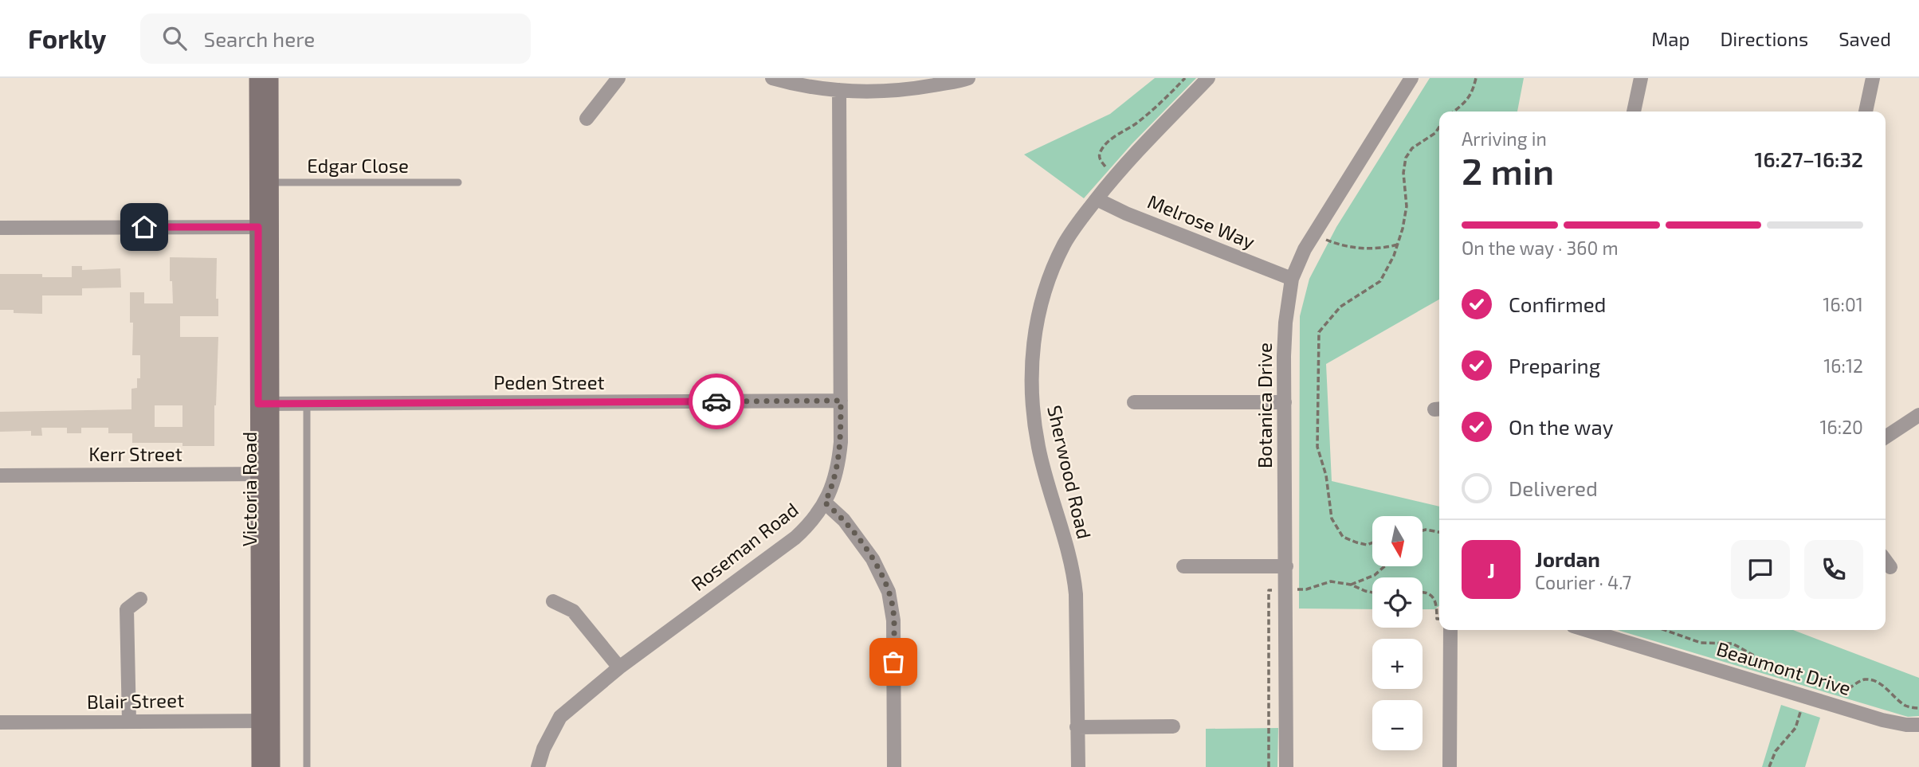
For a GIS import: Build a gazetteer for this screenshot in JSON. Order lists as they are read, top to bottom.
{
  "streets": {
    "main road": ["Victoria Road"],
    "street": [
      "Melrose Way",
      "Peden Street",
      "Botanica Drive",
      "Kerr Street",
      "Sherwood Road",
      "Roseman Road",
      "Beaumont Drive",
      "Blair Street"
    ],
    "lane": ["Edgar Close"]
  },
  "crossings": [
    ["Edgar Close", "Victoria Road"],
    ["Melrose Way", "Botanica Drive"],
    ["Melrose Way", "Sherwood Road"],
    ["Peden Street", "Victoria Road"],
    ["Peden Street", "Roseman Road"],
    ["Kerr Street", "Victoria Road"],
    ["Victoria Road", "Blair Street"]
  ],
  "north": "bottom",
  "page": {
    "header": "Forkly",
    "search": "Search here",
    "nav": ["Map", "Directions", "Saved"],
    "heading": ["2 min", "Arriving in", "16:27–16:32"],
    "panel": ["Jordan", "Courier · 4.7"],
    "bar": "On the way · 360 m",
    "list": [
      ["Confirmed", "16:01"],
      ["Preparing", "16:12"],
      ["On the way", "16:20"],
      "Delivered"
    ],
    "map_buttons": ["+", "−"],
    "round": "J"
  }
}
